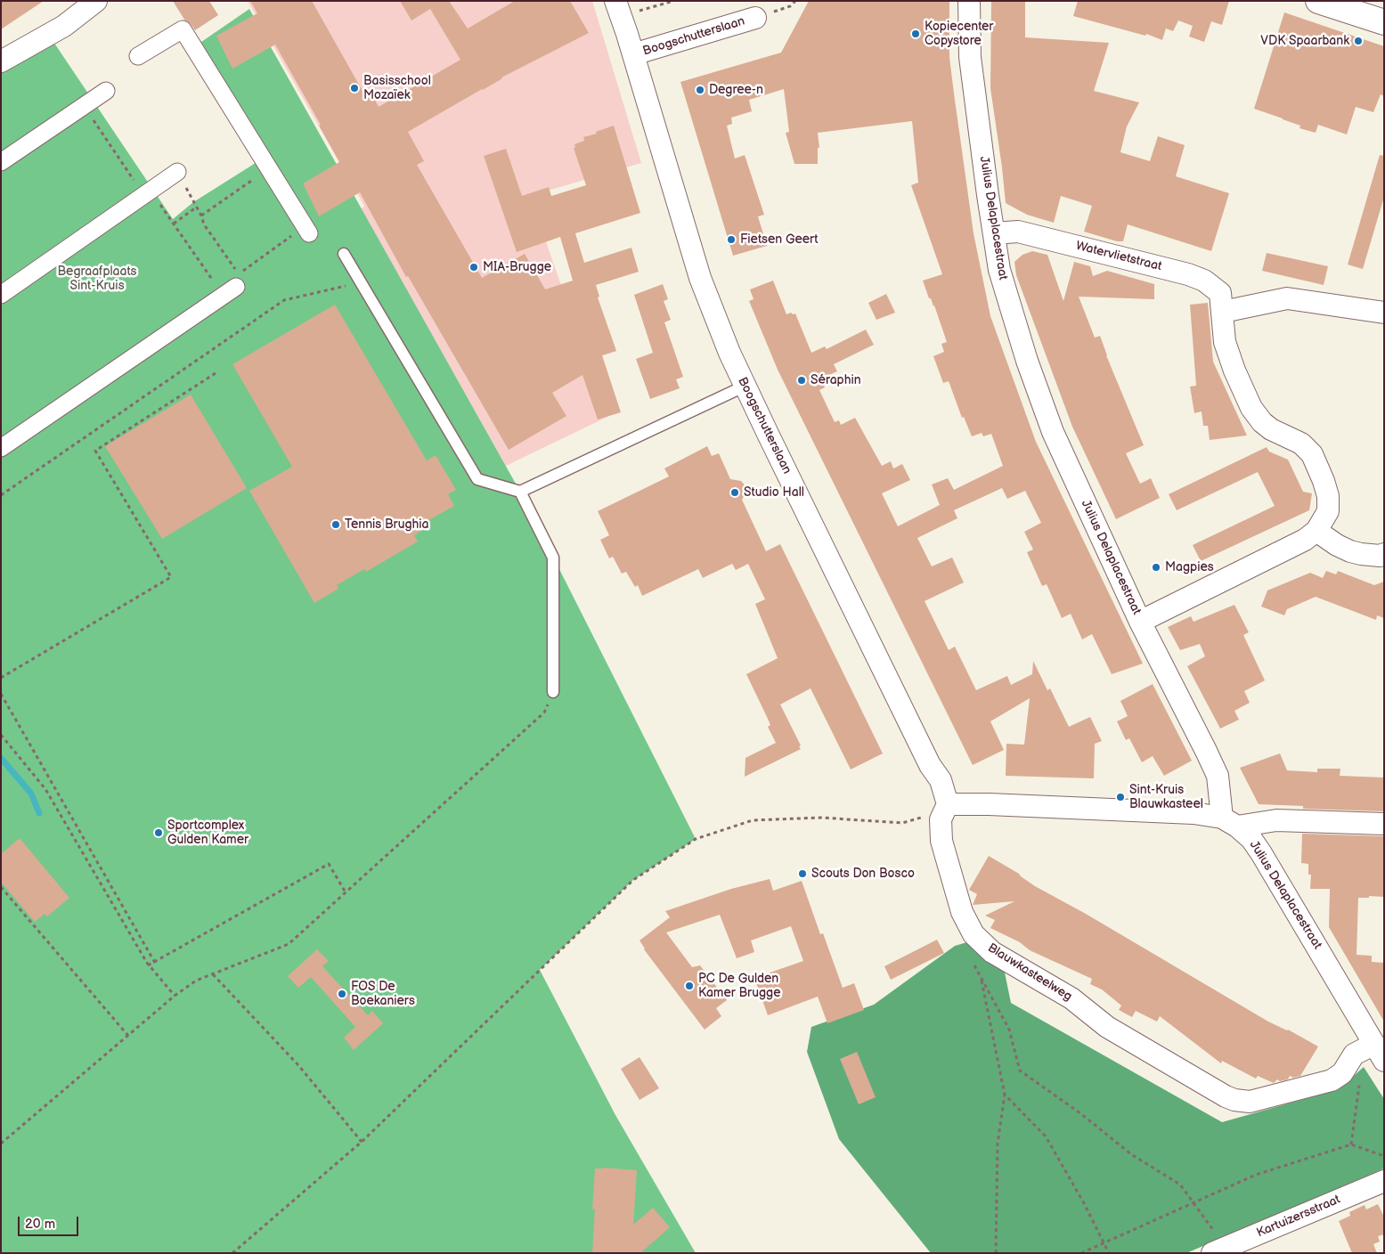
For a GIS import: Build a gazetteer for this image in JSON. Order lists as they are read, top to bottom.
{
  "streets": {
    "street": [
      "Boogschutterslaan",
      "Julius Delaplacestraat",
      "Watervlietstraat",
      "Blauwkasteelweg",
      "Kartuizersstraat"
    ]
  },
  "crossings": [
    ["Boogschutterslaan", "Blauwkasteelweg"],
    ["Julius Delaplacestraat", "Watervlietstraat"]
  ],
  "parks": ["Begraafplaats Sint-Kruis"],
  "places": [
    "Kopiecenter Copystore",
    "VDK Spaarbank",
    "Basisschool Mozaïek",
    "Degree-n",
    "Fietsen Geert",
    "MIA-Brugge",
    "Séraphin",
    "Studio Hall",
    "Tennis Brughia",
    "Magpies",
    "Sint-Kruis Blauwkasteel",
    "Sportcomplex Gulden Kamer",
    "Scouts Don Bosco",
    "PC De Gulden Kamer Brugge",
    "FOS De Boekaniers"
  ],
  "scale_bar": "20 m"
}
